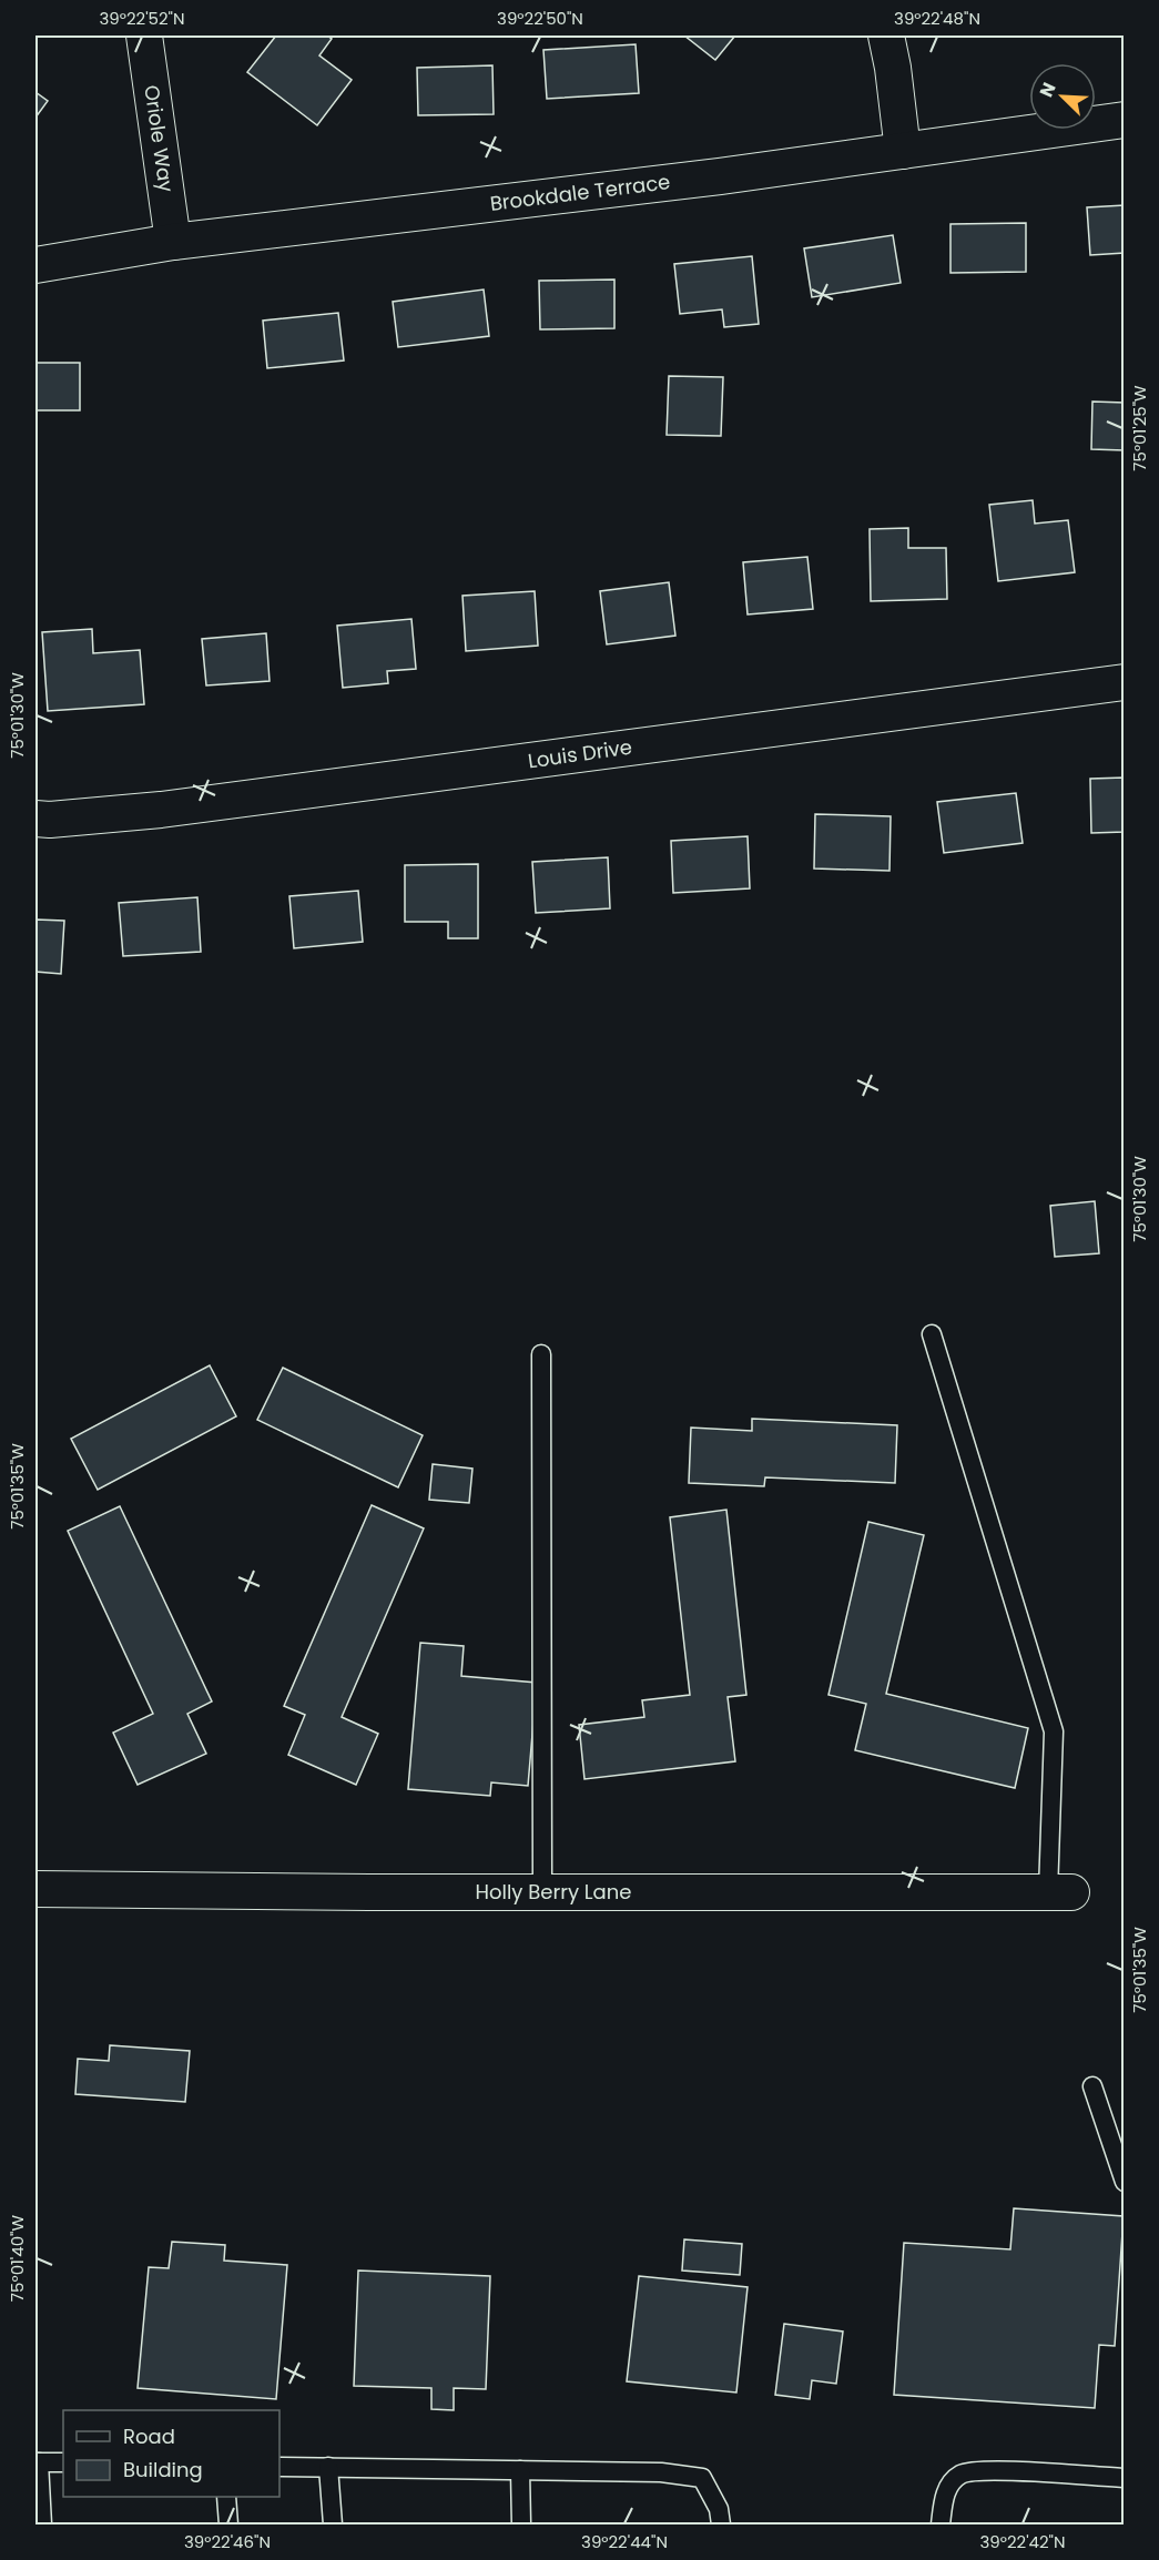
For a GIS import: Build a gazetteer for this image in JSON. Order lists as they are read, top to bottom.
{
  "streets": {
    "street": [
      "Oriole Way",
      "Brookdale Terrace",
      "Louis Drive",
      "Holly Berry Lane"
    ]
  },
  "crossings": [
    ["Oriole Way", "Brookdale Terrace"]
  ],
  "legend": ["Road", "Building"],
  "north": "top left",
  "coordinates": [
    "39°22'52\"N",
    "39°22'50\"N",
    "39°22'48\"N",
    "75°01'25\"W",
    "75°01'30\"W",
    "75°01'35\"W",
    "75°01'40\"W",
    "39°22'46\"N",
    "39°22'44\"N",
    "39°22'42\"N"
  ]
}
